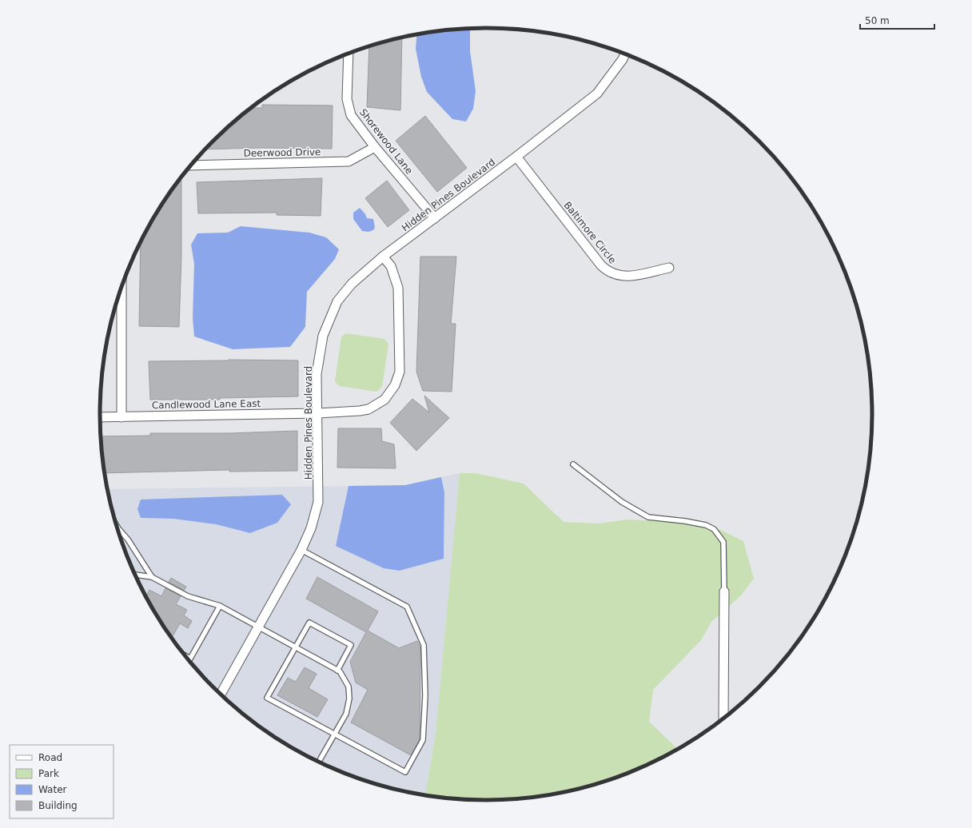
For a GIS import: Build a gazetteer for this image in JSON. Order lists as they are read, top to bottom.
{
  "streets": {
    "street": [
      "Shorewood Lane",
      "Deerwood Drive",
      "Hidden Pines Boulevard",
      "Baltimore Circle",
      "Candlewood Lane East"
    ]
  },
  "crossings": [
    ["Shorewood Lane", "Deerwood Drive"],
    ["Shorewood Lane", "Hidden Pines Boulevard"],
    ["Hidden Pines Boulevard", "Baltimore Circle"],
    ["Hidden Pines Boulevard", "Candlewood Lane East"]
  ],
  "legend": [
    "Road",
    "Park",
    "Water",
    "Building"
  ],
  "scale_bar": "50 m"
}
